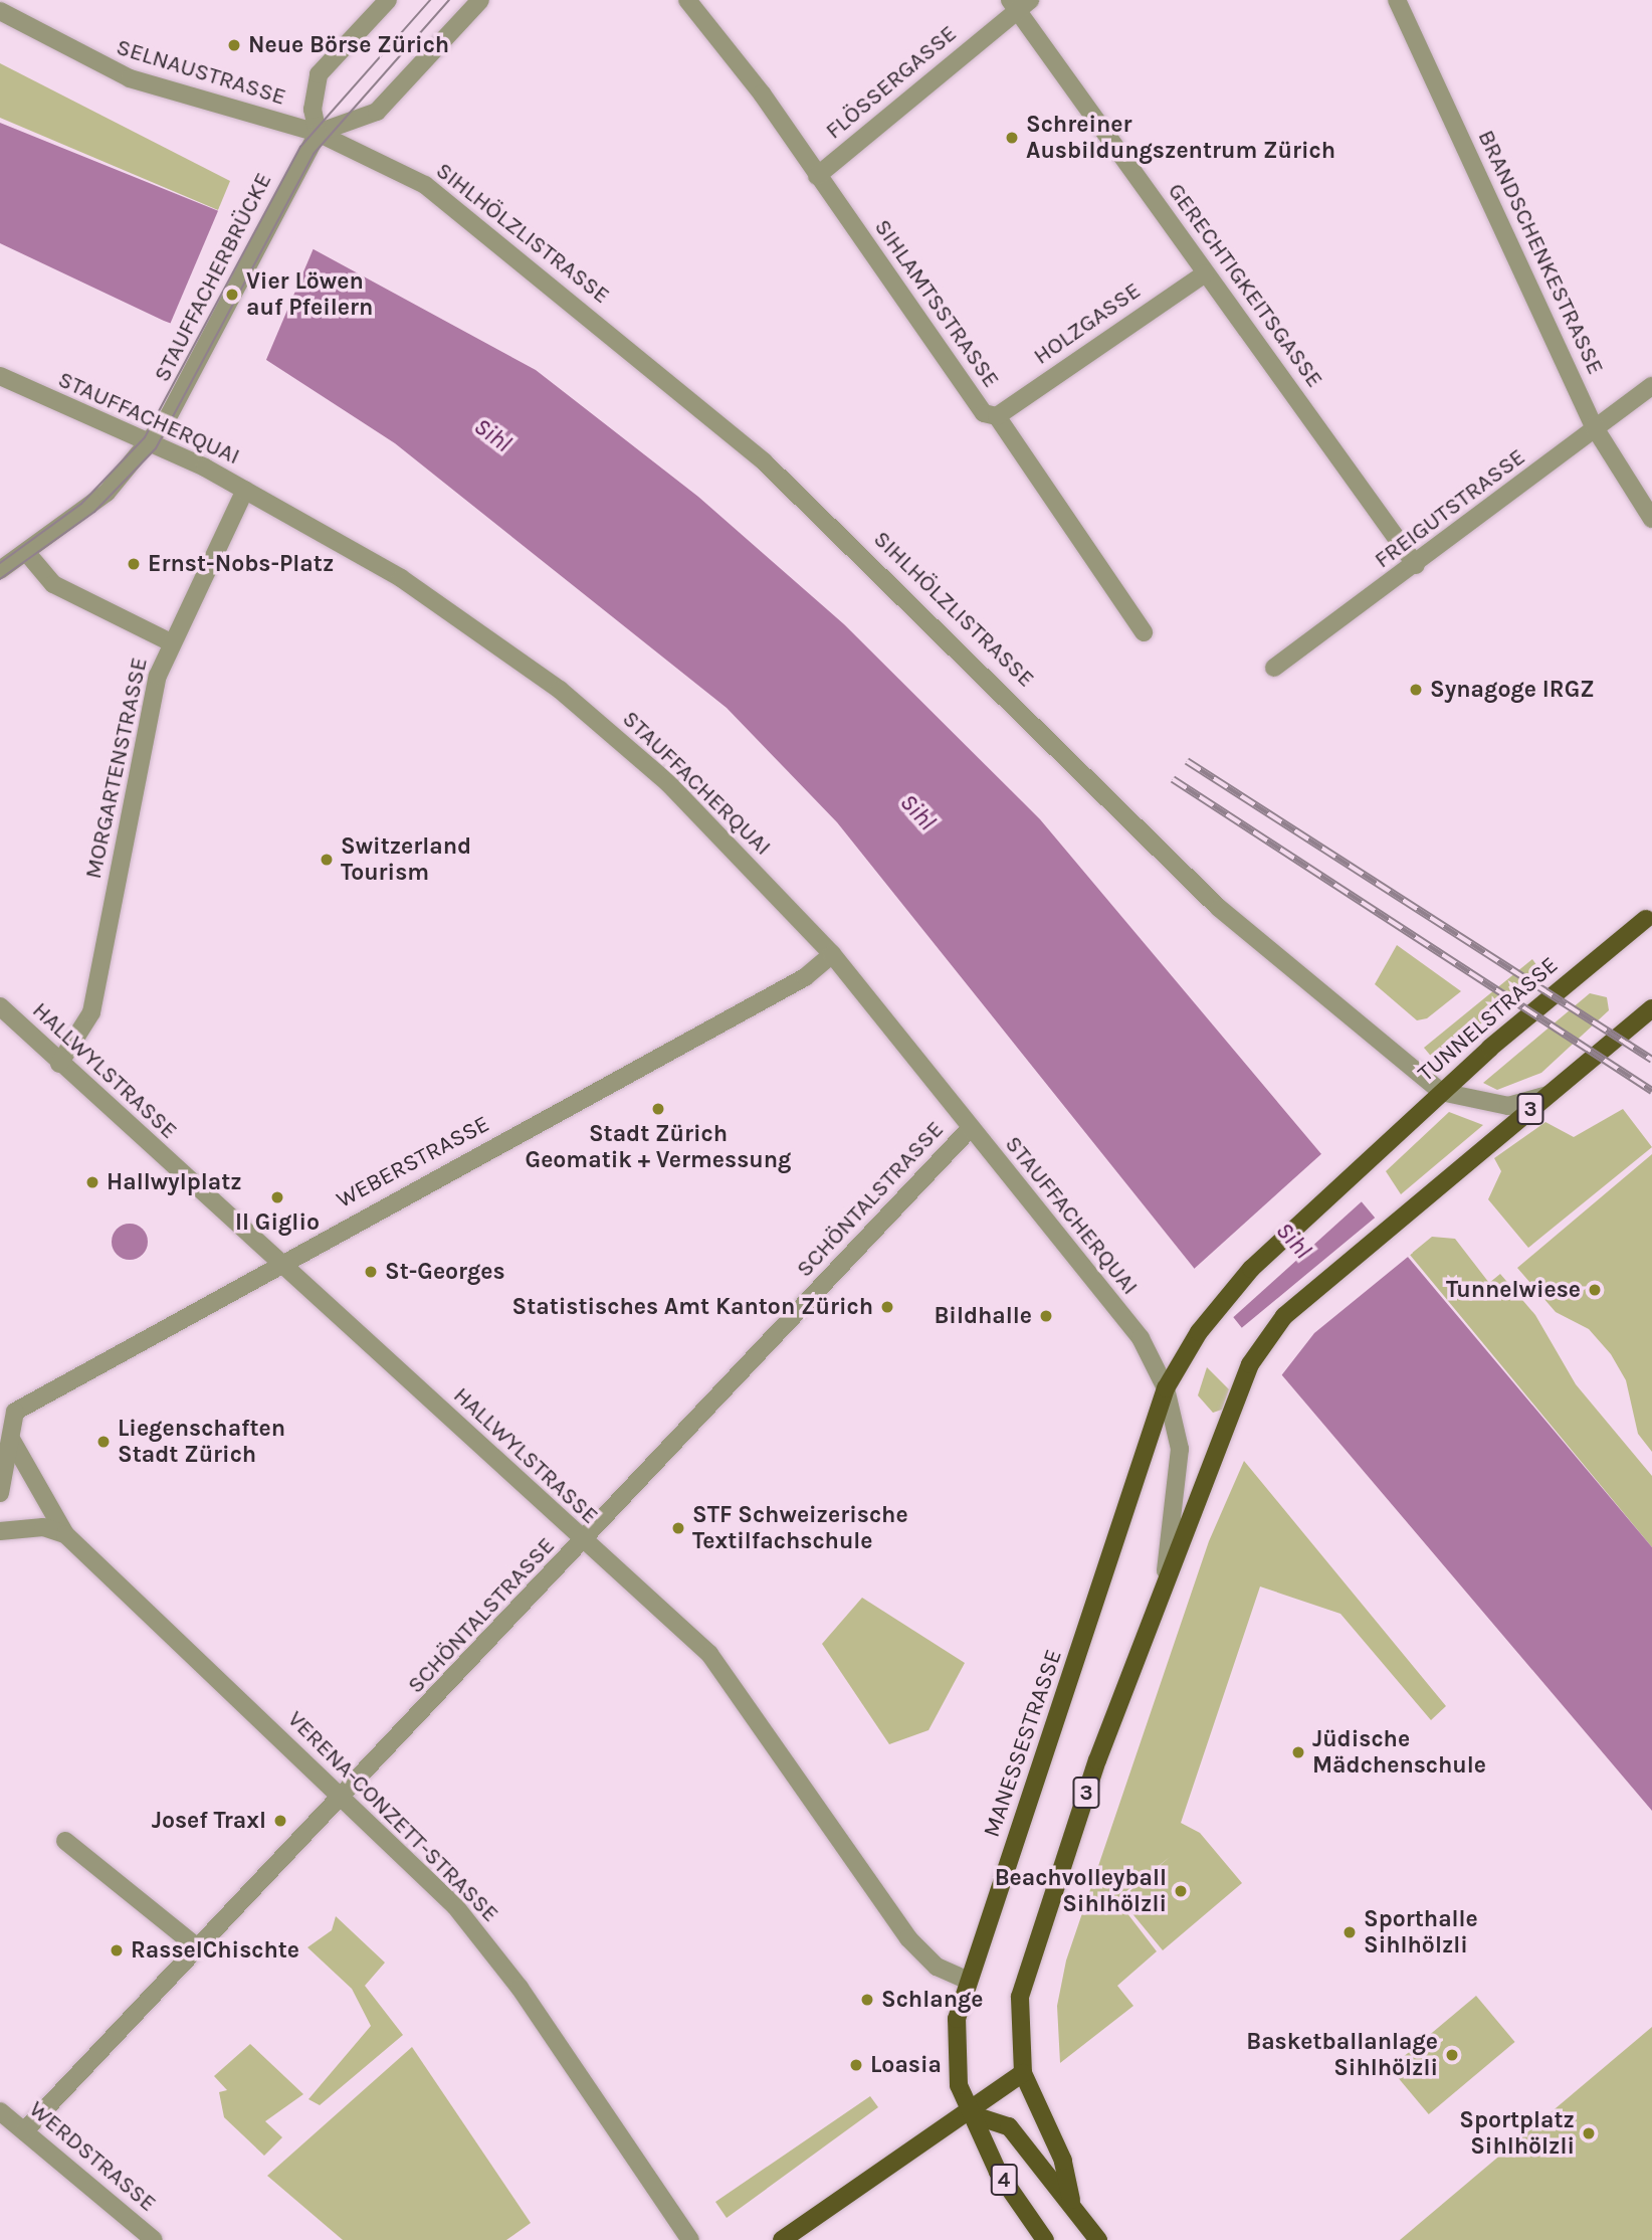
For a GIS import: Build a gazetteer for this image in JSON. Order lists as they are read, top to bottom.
{
  "streets": {
    "main road": [
      "TUNNELSTRASSE",
      "3",
      "MANESSESTRASSE",
      "4"
    ],
    "street": [
      "SELNAUSTRASSE",
      "FLÖSSERGASSE",
      "SIHLHÖLZLISTRASSE",
      "BRANDSCHENKESTRASSE",
      "STAUFFACHERBRÜCKE",
      "GERECHTIGKEITSGASSE",
      "SIHLAMTSSTRASSE",
      "HOLZGASSE",
      "STAUFFACHERQUAI",
      "FREIGUTSTRASSE",
      "MORGARTENSTRASSE",
      "HALLWYLSTRASSE",
      "WEBERSTRASSE",
      "SCHÖNTALSTRASSE",
      "VERENA-CONZETT-STRASSE",
      "WERDSTRASSE"
    ]
  },
  "crossings": [
    ["SELNAUSTRASSE", "SIHLHÖLZLISTRASSE"],
    ["SELNAUSTRASSE", "STAUFFACHERBRÜCKE"],
    ["FLÖSSERGASSE", "GERECHTIGKEITSGASSE"],
    ["FLÖSSERGASSE", "SIHLAMTSSTRASSE"],
    ["SIHLHÖLZLISTRASSE", "STAUFFACHERBRÜCKE"],
    ["SIHLHÖLZLISTRASSE", "TUNNELSTRASSE"],
    ["SIHLHÖLZLISTRASSE", "3"],
    ["BRANDSCHENKESTRASSE", "FREIGUTSTRASSE"],
    ["STAUFFACHERBRÜCKE", "STAUFFACHERQUAI"],
    ["GERECHTIGKEITSGASSE", "HOLZGASSE"],
    ["GERECHTIGKEITSGASSE", "FREIGUTSTRASSE"],
    ["SIHLAMTSSTRASSE", "HOLZGASSE"],
    ["STAUFFACHERQUAI", "MORGARTENSTRASSE"],
    ["STAUFFACHERQUAI", "WEBERSTRASSE"],
    ["STAUFFACHERQUAI", "SCHÖNTALSTRASSE"],
    ["STAUFFACHERQUAI", "MANESSESTRASSE"],
    ["MORGARTENSTRASSE", "HALLWYLSTRASSE"],
    ["TUNNELSTRASSE", "MANESSESTRASSE"],
    ["HALLWYLSTRASSE", "WEBERSTRASSE"],
    ["HALLWYLSTRASSE", "SCHÖNTALSTRASSE"],
    ["HALLWYLSTRASSE", "MANESSESTRASSE"],
    ["SCHÖNTALSTRASSE", "VERENA-CONZETT-STRASSE"],
    ["SCHÖNTALSTRASSE", "WERDSTRASSE"],
    ["MANESSESTRASSE", "4"]
  ],
  "water": ["Sihl"],
  "places": [
    "Neue Börse Zürich",
    "Schreiner Ausbildungszentrum Zürich",
    "Vier Löwen auf Pfeilern",
    "Ernst-Nobs-Platz",
    "Synagoge IRGZ",
    "Switzerland Tourism",
    "Stadt Zürich Geomatik + Vermessung",
    "Hallwylplatz",
    "Il Giglio",
    "St-Georges",
    "Tunnelwiese",
    "Statistisches Amt Kanton Zürich",
    "Bildhalle",
    "Liegenschaften Stadt Zürich",
    "STF Schweizerische Textilfachschule",
    "Jüdische Mädchenschule",
    "Josef Traxl",
    "Beachvolleyball Sihlhölzli",
    "Sporthalle Sihlhölzli",
    "RasselChischte",
    "Schlange",
    "Basketballanlage Sihlhölzli",
    "Loasia",
    "Sportplatz Sihlhölzli"
  ]
}
